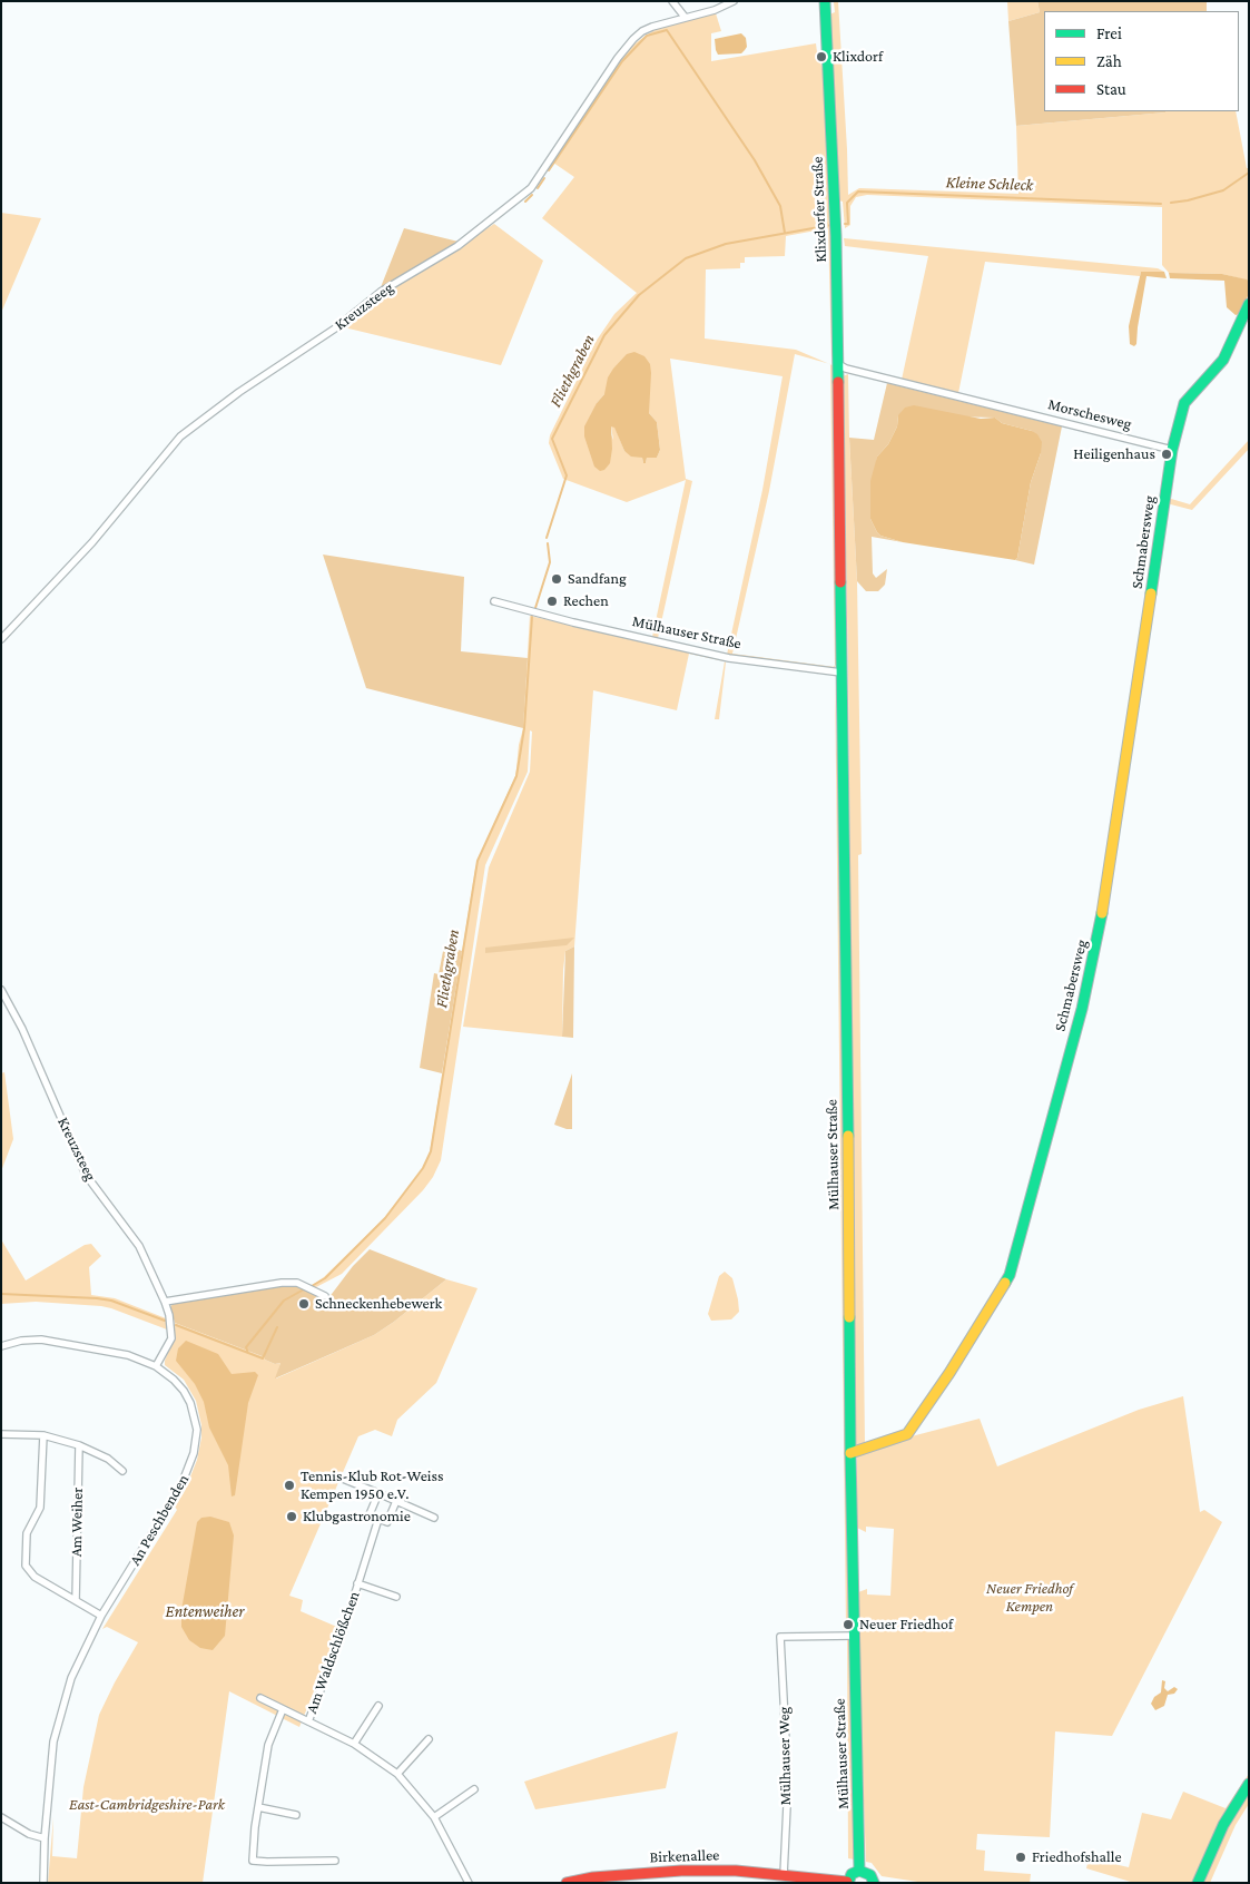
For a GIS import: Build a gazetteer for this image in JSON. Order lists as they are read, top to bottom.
{
  "streets": {
    "street": [
      "Klixdorfer Straße",
      "Kreuzsteeg",
      "Morschesweg",
      "Schmabersweg",
      "Mülhauser Straße",
      "An Peschbenden",
      "Am Weiher",
      "Am Waldschlößchen",
      "Mülhauser Weg",
      "Birkenallee"
    ]
  },
  "crossings": [
    ["Klixdorfer Straße", "Morschesweg"],
    ["Klixdorfer Straße", "Mülhauser Straße"],
    ["Kreuzsteeg", "An Peschbenden"],
    ["Morschesweg", "Schmabersweg"],
    ["Schmabersweg", "Mülhauser Straße"],
    ["Mülhauser Straße", "Mülhauser Weg"],
    ["Mülhauser Weg", "Birkenallee"]
  ],
  "water": ["Kleine Schleck", "Fliethgraben", "Entenweiher"],
  "parks": ["Neuer Friedhof Kempen", "East-Cambridgeshire-Park"],
  "places": [
    "Klixdorf",
    "Heiligenhaus",
    "Sandfang",
    "Rechen",
    "Schneckenhebewerk",
    "Tennis-Klub Rot-Weiss Kempen 1950 e.V.",
    "Klubgastronomie",
    "Neuer Friedhof",
    "Friedhofshalle"
  ],
  "legend": ["Frei", "Zäh", "Stau"]
}
